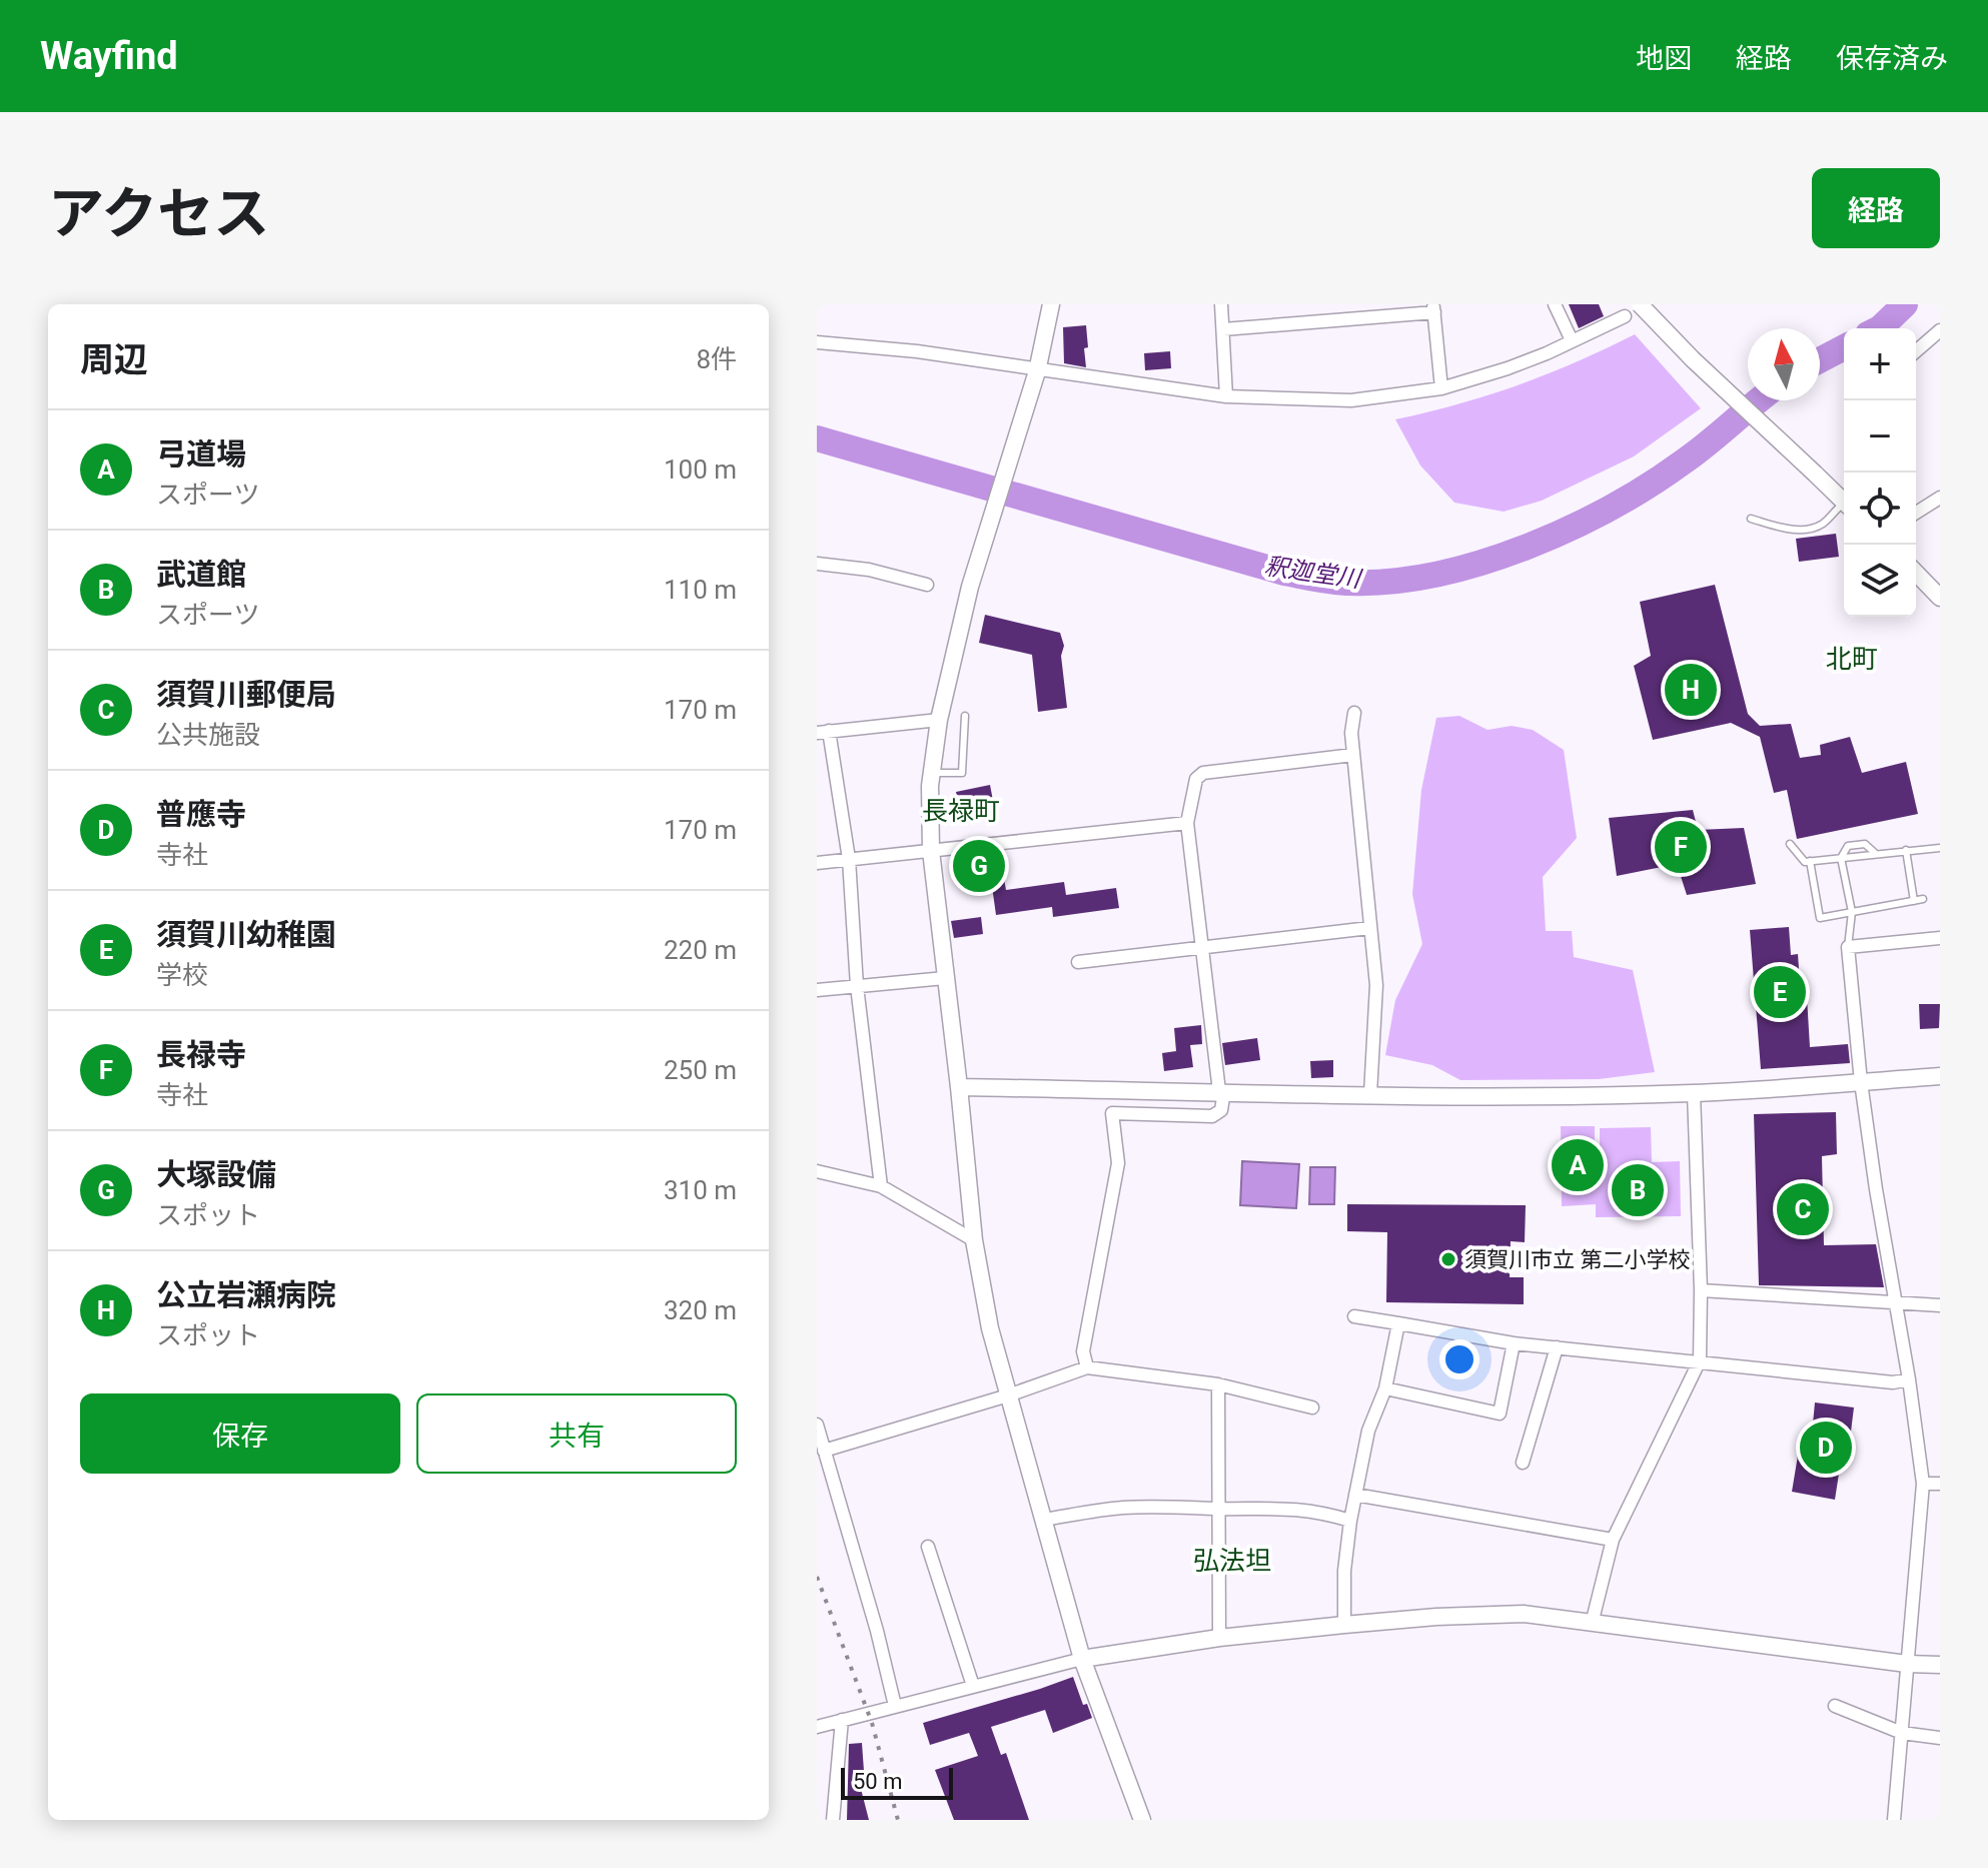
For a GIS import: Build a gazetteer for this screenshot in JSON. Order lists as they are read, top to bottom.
{
  "districts": ["北町", "長禄町", "弘法坦"],
  "water": ["釈迦堂川"],
  "places": ["須賀川市立 第二小学校"],
  "scale_bar": "50 m",
  "north": "top",
  "page": {
    "header": "Wayfind",
    "nav": ["地図", "経路", "保存済み"],
    "title": "アクセス",
    "buttons": [
      "経路",
      ["保存", "共有"]
    ],
    "heading": ["周辺", "8件"],
    "map_buttons": ["+", "−"],
    "list": [
      {
        "mark": "A",
        "name": "弓道場",
        "note": "スポーツ",
        "value": "100 m"
      },
      {
        "mark": "B",
        "name": "武道館",
        "note": "スポーツ",
        "value": "110 m"
      },
      {
        "mark": "C",
        "name": "須賀川郵便局",
        "note": "公共施設",
        "value": "170 m"
      },
      {
        "mark": "D",
        "name": "普應寺",
        "note": "寺社",
        "value": "170 m"
      },
      {
        "mark": "E",
        "name": "須賀川幼稚園",
        "note": "学校",
        "value": "220 m"
      },
      {
        "mark": "F",
        "name": "長禄寺",
        "note": "寺社",
        "value": "250 m"
      },
      {
        "mark": "G",
        "name": "大塚設備",
        "note": "スポット",
        "value": "310 m"
      },
      {
        "mark": "H",
        "name": "公立岩瀬病院",
        "note": "スポット",
        "value": "320 m"
      }
    ],
    "pins": [
      "H",
      "F",
      "G",
      "E",
      "A",
      "B",
      "C",
      "D"
    ],
    "scale": "50 m"
  }
}
